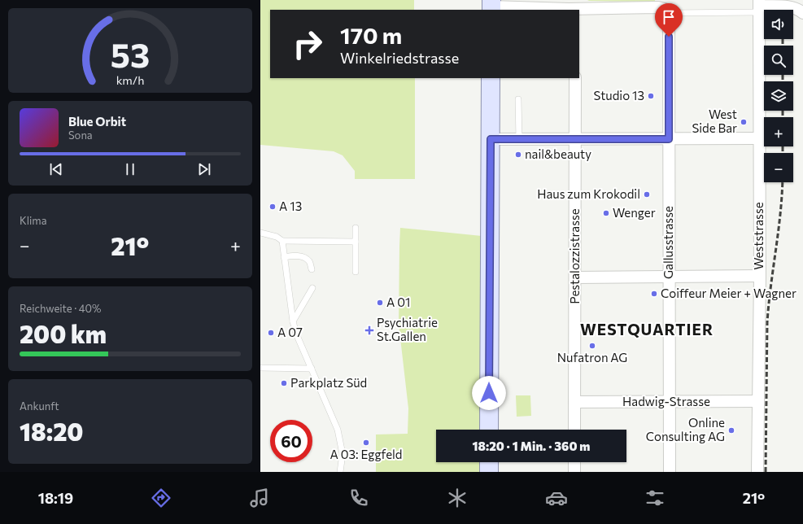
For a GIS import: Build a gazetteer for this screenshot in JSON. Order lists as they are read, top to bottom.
{
  "streets": {
    "street": [
      "Weststrasse",
      "Gallusstrasse",
      "Pestalozzistrasse",
      "Hadwig-Strasse"
    ]
  },
  "crossings": [
    ["Weststrasse", "Hadwig-Strasse"],
    ["Gallusstrasse", "Hadwig-Strasse"],
    ["Pestalozzistrasse", "Hadwig-Strasse"]
  ],
  "districts": ["WESTQUARTIER"],
  "places": {
    "other": [
      "Studio 13",
      "West Side Bar",
      "nail&beauty",
      "Haus zum Krokodil",
      "A 13",
      "Wenger",
      "Coiffeur Meier + Wagner",
      "A 01",
      "A 07",
      "Nufatron AG",
      "Parkplatz Süd",
      "Online Consulting AG",
      "A 03: Eggfeld"
    ],
    "health": ["Psychiatrie St.Gallen"]
  },
  "page": {
    "map_buttons": ["+", "−"],
    "turn": ["170 m", "Winkelriedstrasse"],
    "song": ["Blue Orbit", "Sona"],
    "tile": [
      "Klima",
      ["Reichweite · 40%", "200 km"],
      ["Ankunft", "18:20"]
    ],
    "heat": ["−", "21°", "+"],
    "limit": "60",
    "trip": "18:20 · 1 Min. · 360 m",
    "tabs": ["18:19", "21°"],
    "gauge": ["53", "km/h"]
  }
}
